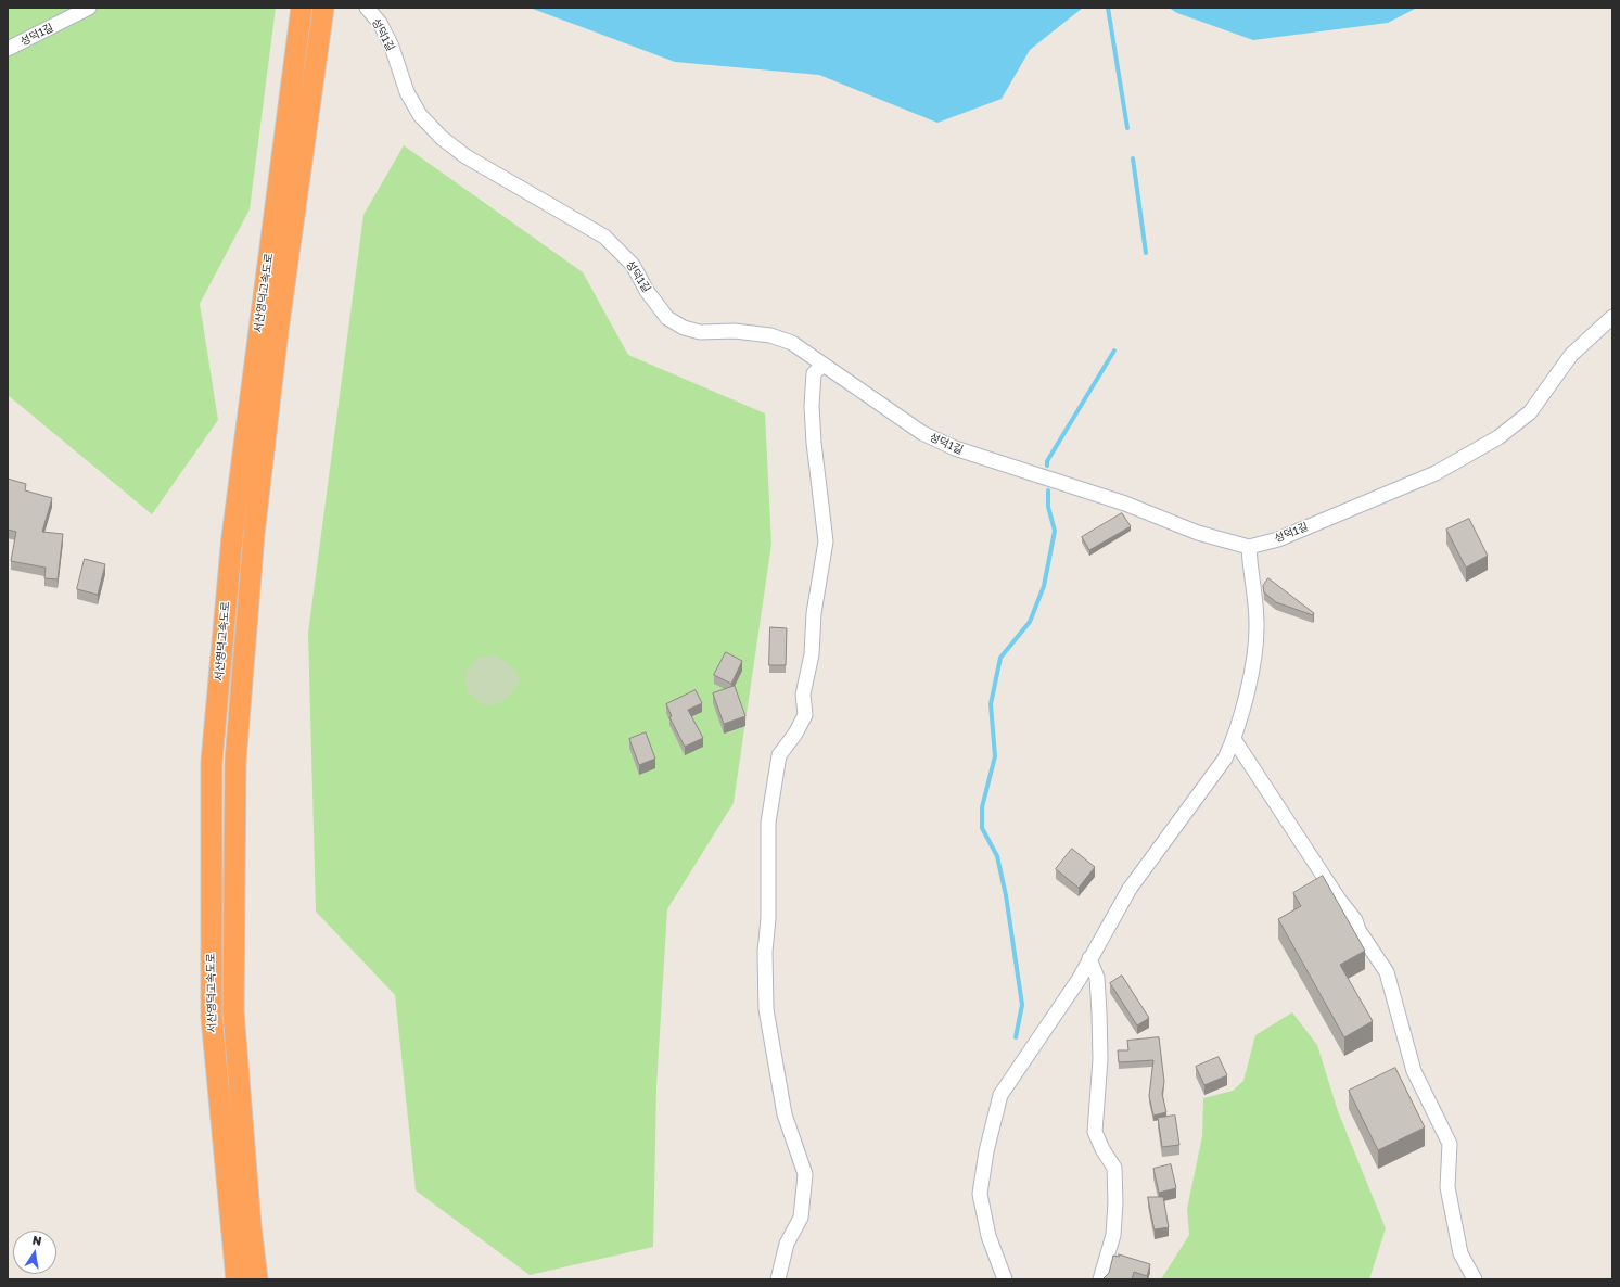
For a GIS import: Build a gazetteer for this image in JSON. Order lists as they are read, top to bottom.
{
  "streets": {
    "highway": ["서산영덕고속도로"],
    "street": ["성덕1길"]
  },
  "north": "top"
}
